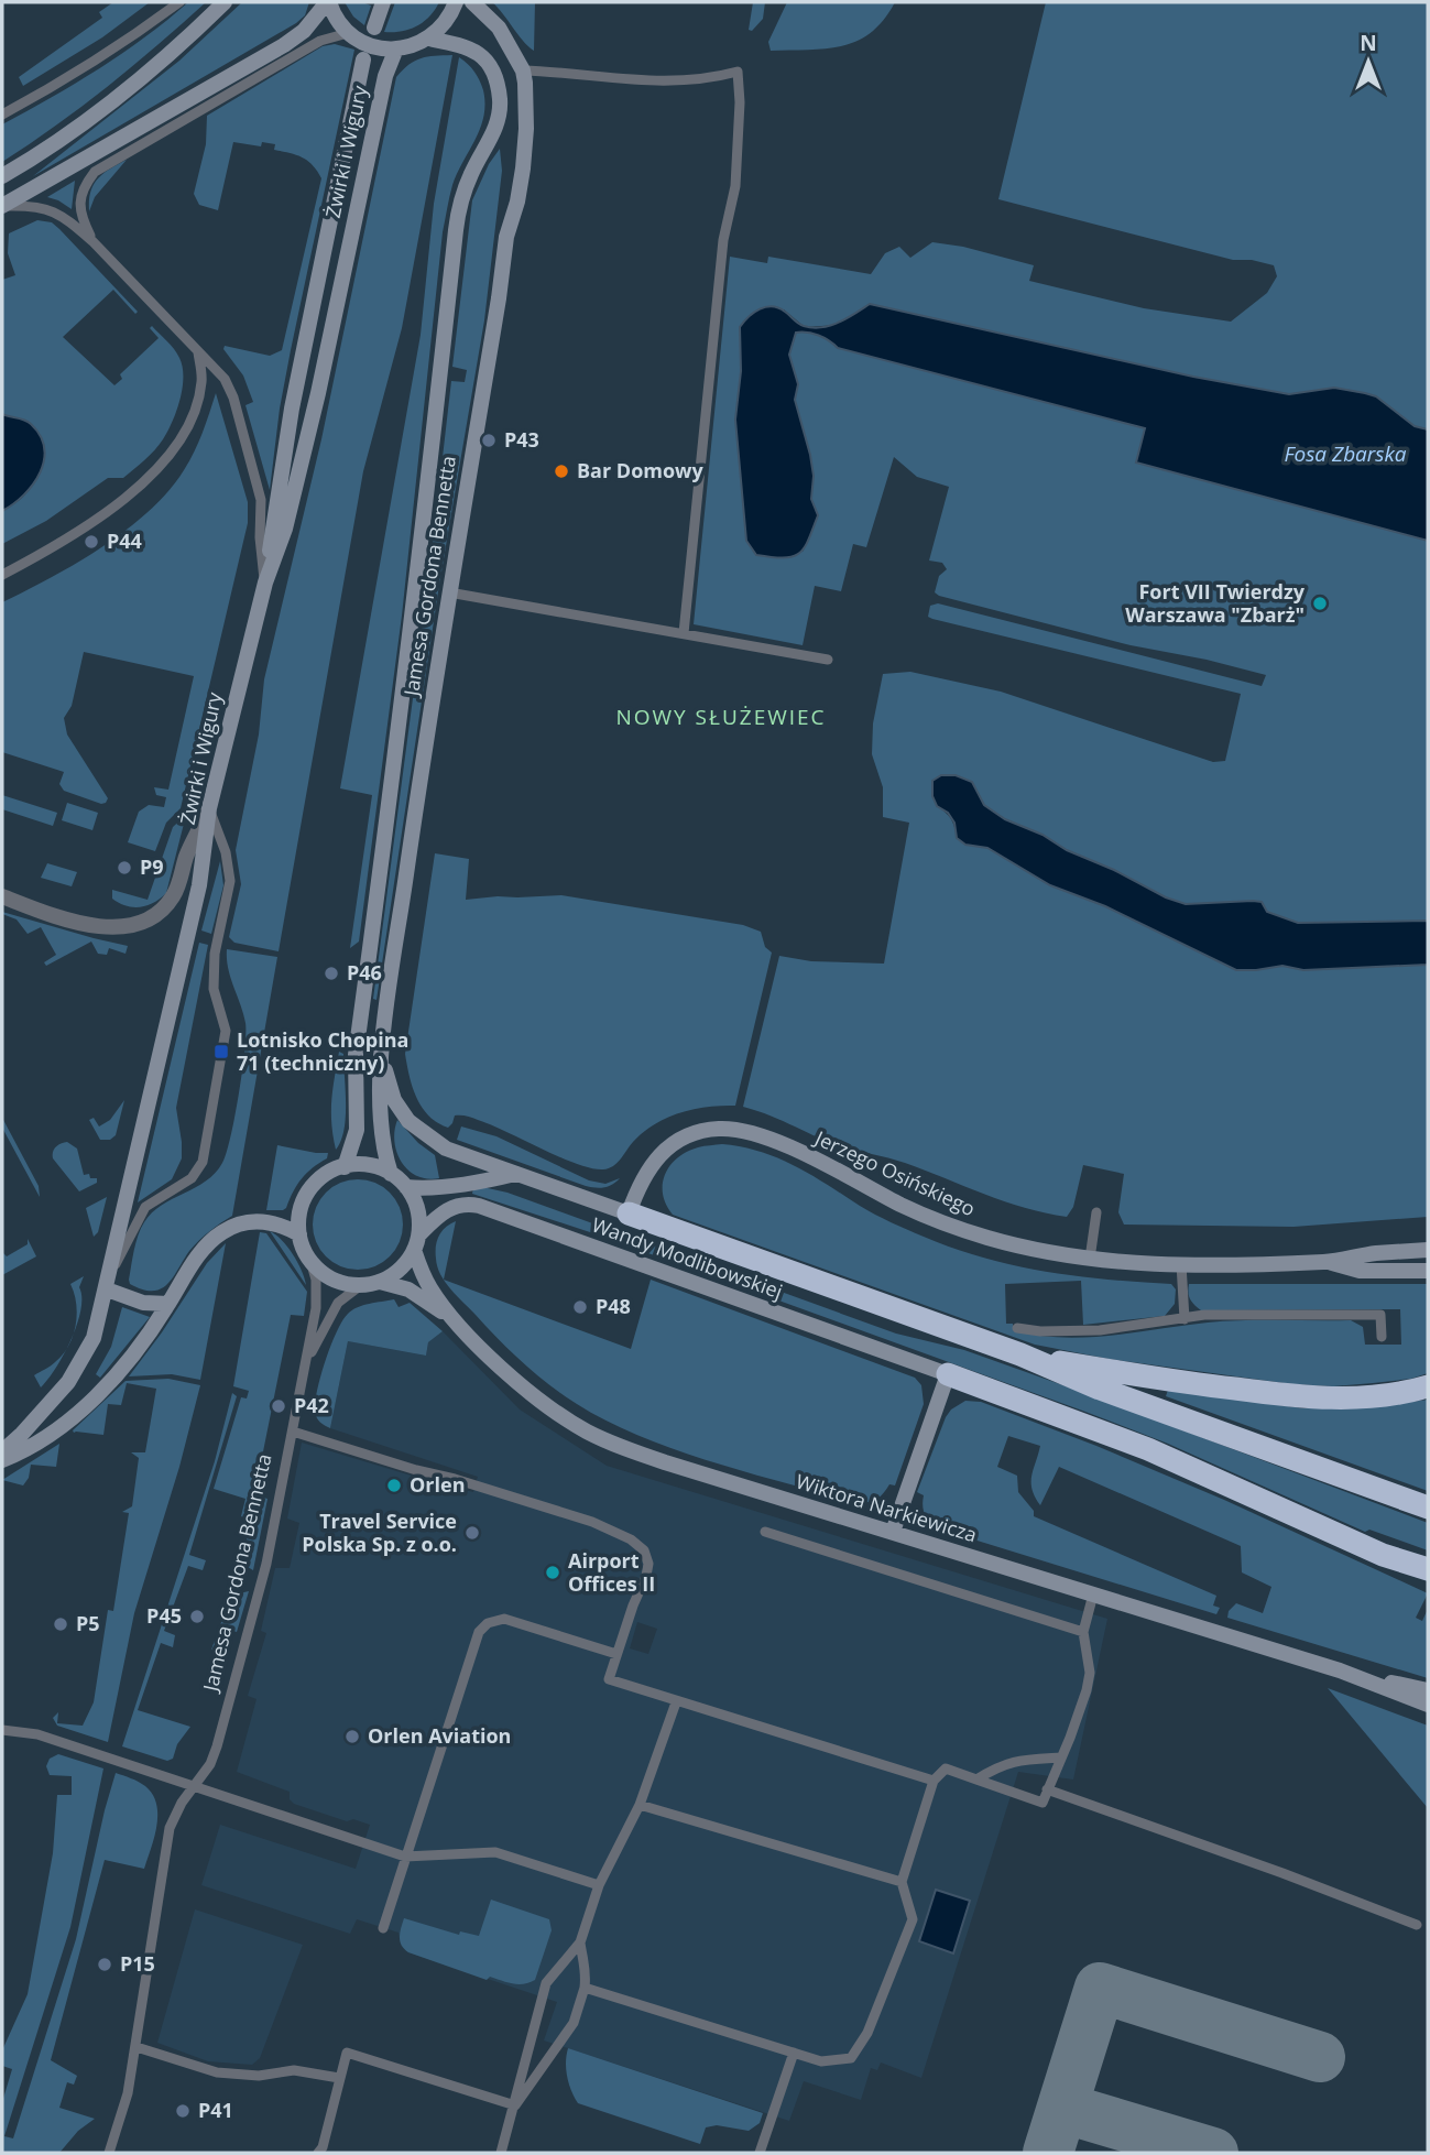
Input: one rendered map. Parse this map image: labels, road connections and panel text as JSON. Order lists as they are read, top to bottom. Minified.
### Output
{"streets":{"main road":["Żwirki i Wigury","Jamesa Gordona Bennetta","Jerzego Osińskiego","Wandy Modlibowskiej","Wiktora Narkiewicza"]},"crossings":[["Jamesa Gordona Bennetta","Wandy Modlibowskiej"],["Jamesa Gordona Bennetta","Wiktora Narkiewicza"],["Jerzego Osińskiego","Wandy Modlibowskiej"],["Wandy Modlibowskiej","Wiktora Narkiewicza"]],"districts":["NOWY SŁUŻEWIEC"],"water":["Fosa Zbarska"],"places":{"other":["P43","Bar Domowy","P44","Fort VII Twierdzy Warszawa \"Zbarż\"","P9","P46","P48","P42","Orlen","Travel Service Polska Sp. z o.o.","Airport Offices II","P45","P5","Orlen Aviation","P15","P41"],"transit":["Lotnisko Chopina 71 (techniczny)"]},"north":"top"}
